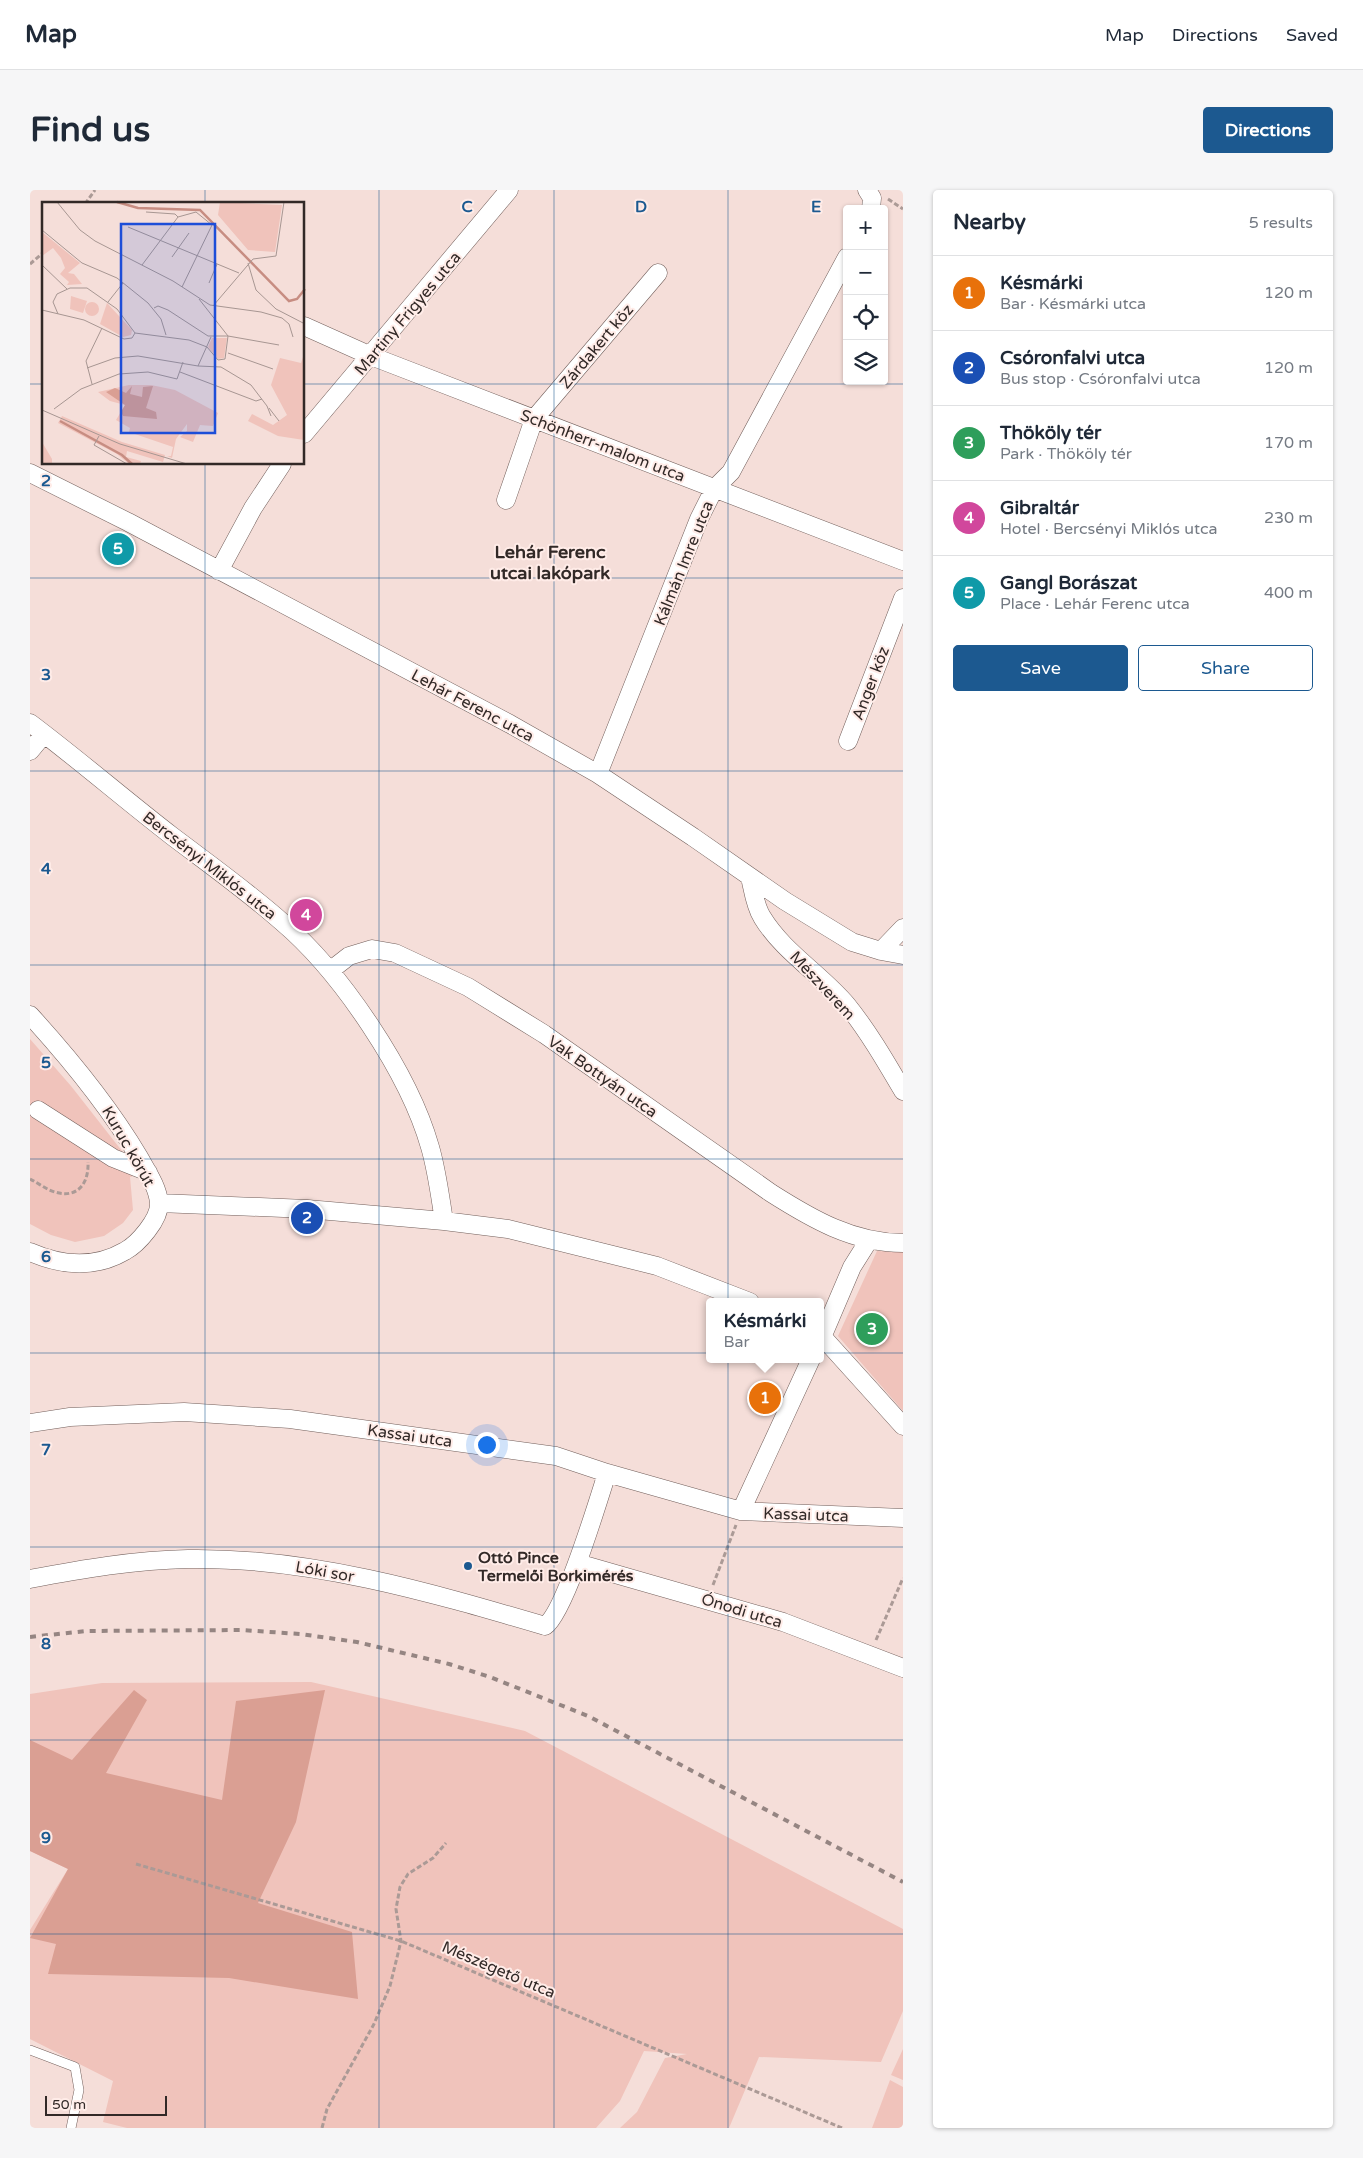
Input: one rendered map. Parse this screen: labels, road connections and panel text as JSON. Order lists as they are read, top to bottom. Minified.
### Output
{"streets":{"street":["Martiny Frigyes utca","Zárdakert köz","Schönherr-malom utca","Kálmán Imre utca","Anger köz","Lehár Ferenc utca","Bercsényi Miklós utca","Mészverem","Vak Bottyán utca","Kuruc körút","Kassai utca","Lóki sor","Ónodi utca"],"path":["Mészégető utca"]},"crossings":[["Martiny Frigyes utca","Schönherr-malom utca"],["Zárdakert köz","Schönherr-malom utca"],["Schönherr-malom utca","Kálmán Imre utca"],["Kálmán Imre utca","Lehár Ferenc utca"],["Lehár Ferenc utca","Mészverem"],["Bercsényi Miklós utca","Vak Bottyán utca"],["Lóki sor","Ónodi utca"]],"districts":["Lehár Ferenc utcai lakópark"],"places":["Ottó Pince Termelői Borkimérés"],"scale_bar":"50 m","page":{"header":"Map","nav":["Map","Directions","Saved"],"buttons":["Directions",["Save","Share"]],"title":"Find us","heading":["Nearby","5 results"],"map_buttons":["+","−"],"list":[{"mark":"1","name":"Késmárki","note":"Bar · Késmárki utca","value":"120 m"},{"mark":"2","name":"Csóronfalvi utca","note":"Bus stop · Csóronfalvi utca","value":"120 m"},{"mark":"3","name":"Thököly tér","note":"Park · Thököly tér","value":"170 m"},{"mark":"4","name":"Gibraltár","note":"Hotel · Bercsényi Miklós utca","value":"230 m"},{"mark":"5","name":"Gangl Borászat","note":"Place · Lehár Ferenc utca","value":"400 m"}],"pins":["5","4","2","3","1"],"popup":["Késmárki","Bar"],"scale":"50 m"},"grid":{"columns":["C","D","E"],"rows":["2","3","4","5","6","7","8","9"]}}
